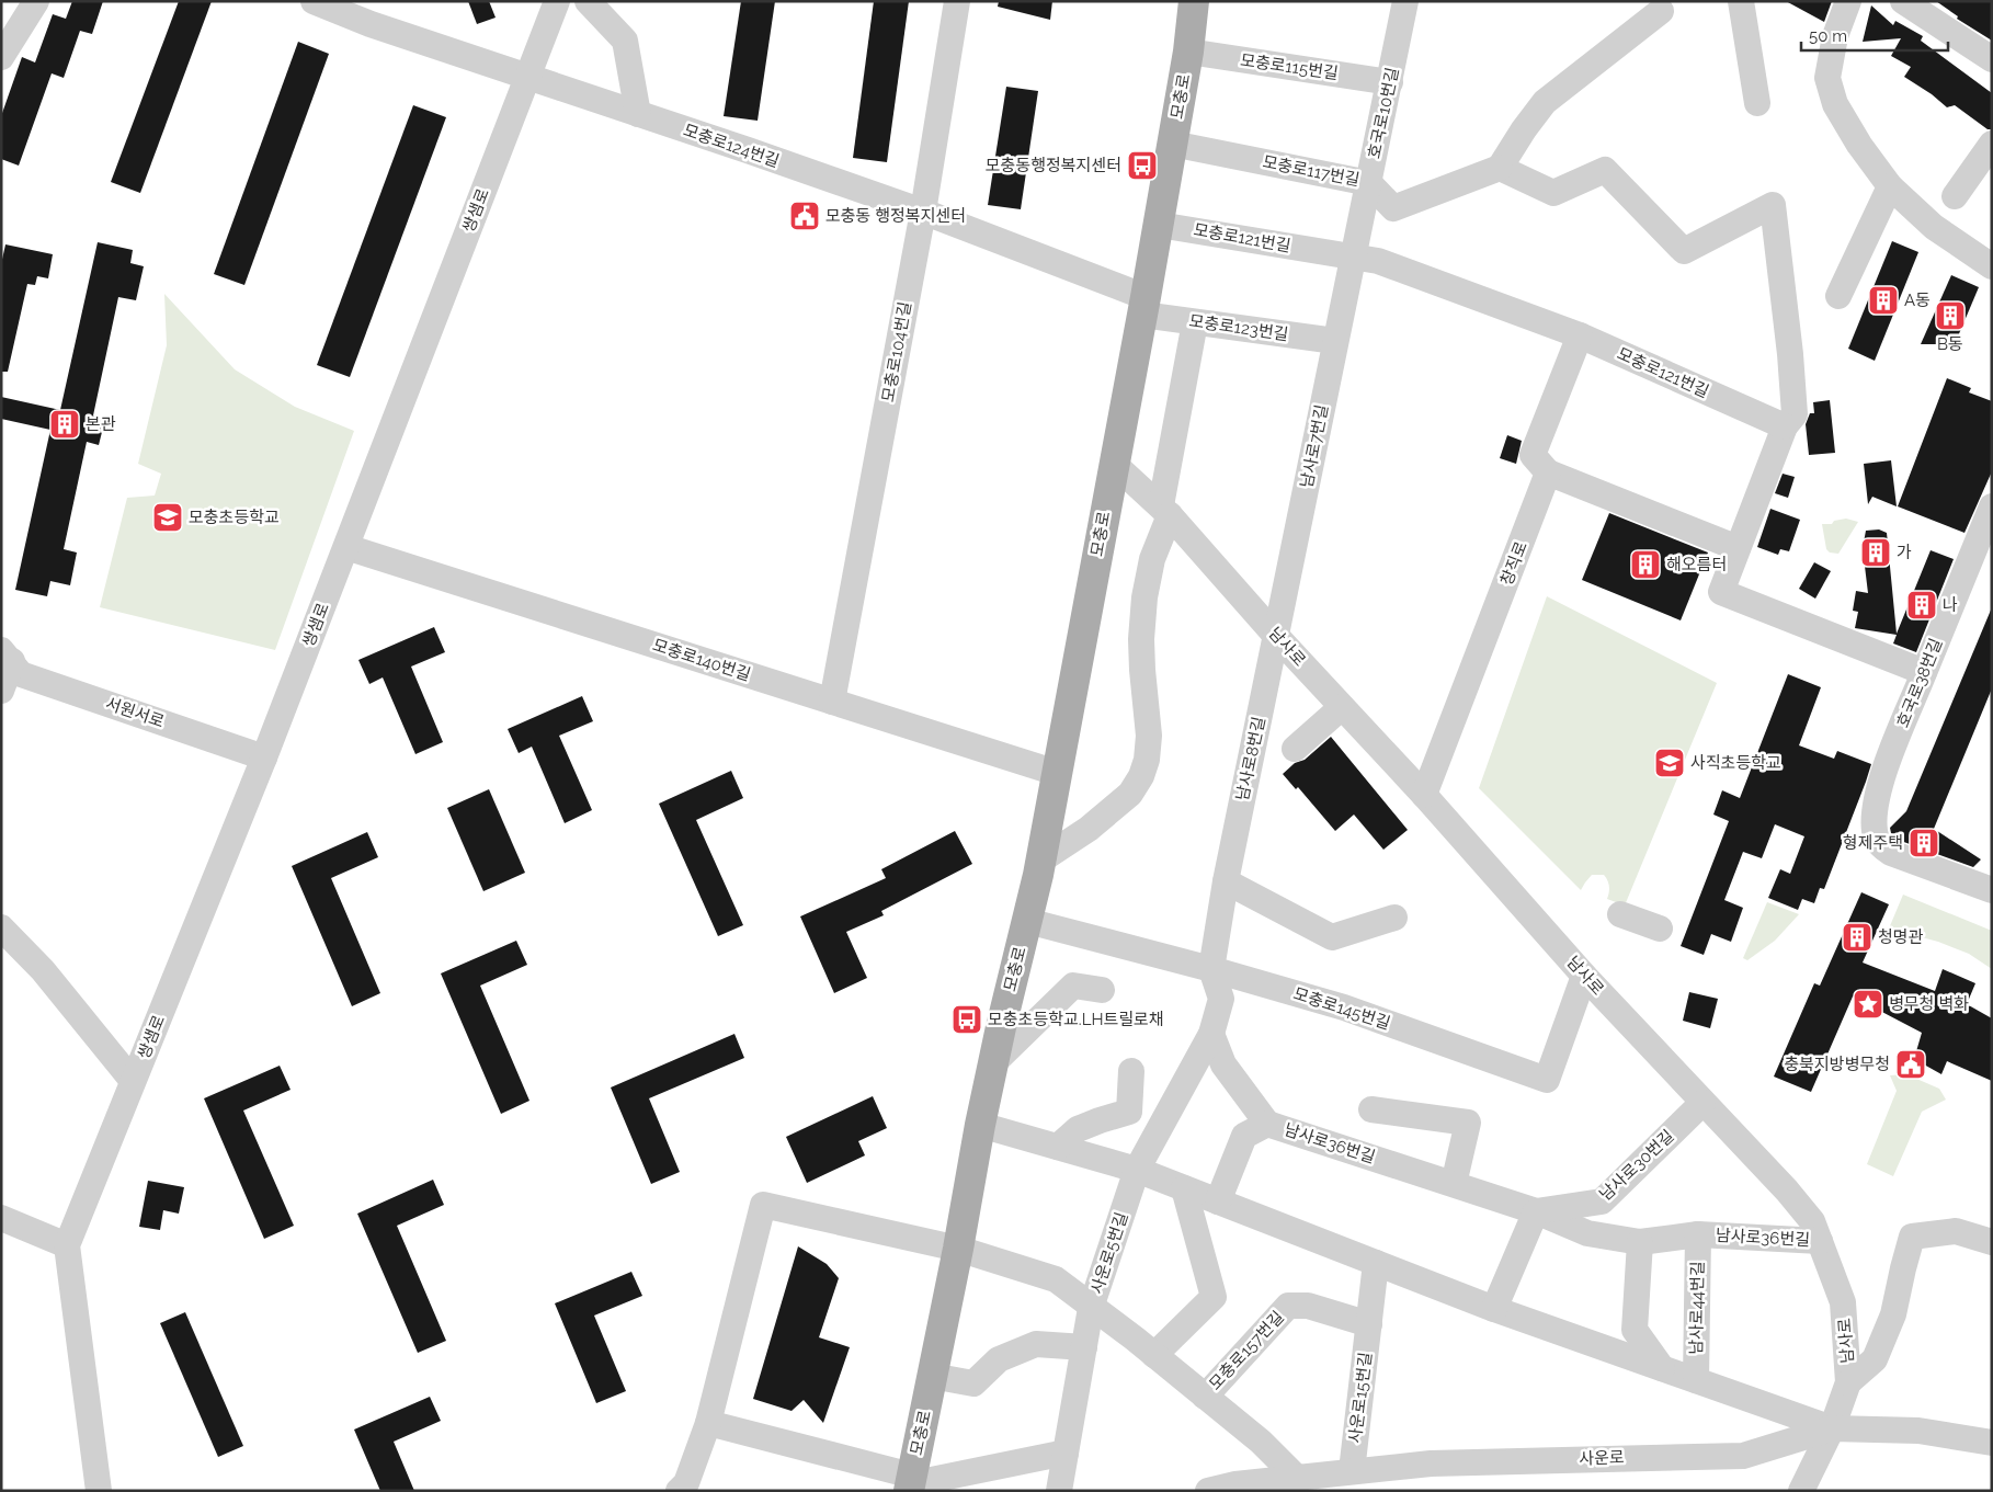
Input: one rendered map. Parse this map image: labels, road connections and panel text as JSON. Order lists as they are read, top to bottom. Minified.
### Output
{"streets":{"main road":["모충로"],"street":["모충로115번길","호국로10번길","모충로124번길","모충로117번길","쌍샘로","모충로121번길","모충로123번길","모충로104번길","남사로7번길","창직로","남사로","모충로140번길","호국로38번길","서원서로","남사로8번길","모충로145번길","남사로36번길","남사로30번길","사운로5번길","남사로44번길","모충로157번길","사운로15번길","사운로"]},"crossings":[["모충로115번길","모충로"],["모충로115번길","호국로10번길"],["모충로","모충로124번길"],["모충로","모충로117번길"],["모충로","모충로121번길"],["모충로","모충로123번길"],["모충로","남사로"],["모충로","모충로140번길"],["모충로","모충로145번길"],["모충로","모충로157번길"],["호국로10번길","모충로117번길"],["호국로10번길","모충로121번길"],["호국로10번길","남사로7번길"],["모충로124번길","쌍샘로"],["모충로124번길","모충로123번길"],["모충로124번길","모충로104번길"],["쌍샘로","모충로140번길"],["쌍샘로","서원서로"],["모충로121번길","남사로7번길"],["모충로123번길","남사로7번길"],["모충로104번길","모충로140번길"],["남사로7번길","남사로"],["남사로7번길","남사로8번길"],["창직로","남사로"],["남사로","남사로8번길"],["남사로","모충로145번길"],["남사로","남사로36번길"],["남사로","남사로30번길"],["남사로","사운로"],["남사로8번길","모충로145번길"],["남사로8번길","사운로5번길"],["모충로145번길","사운로5번길"],["남사로36번길","남사로30번길"],["남사로36번길","남사로44번길"],["사운로5번길","모충로157번길"],["모충로157번길","사운로15번길"],["모충로157번길","사운로"],["사운로15번길","사운로"]],"places":{"bus stop":["모충동행정복지센터","모충초등학교.LH트릴로채"],"public building":["모충동 행정복지센터","충북지방병무청"],"building":["A동","B동","본관","가","해오름터","나","형제주택","청명관"],"school or university":["모충초등학교","사직초등학교"],"place":["병무청 벽화"]},"scale_bar":"50 m"}
